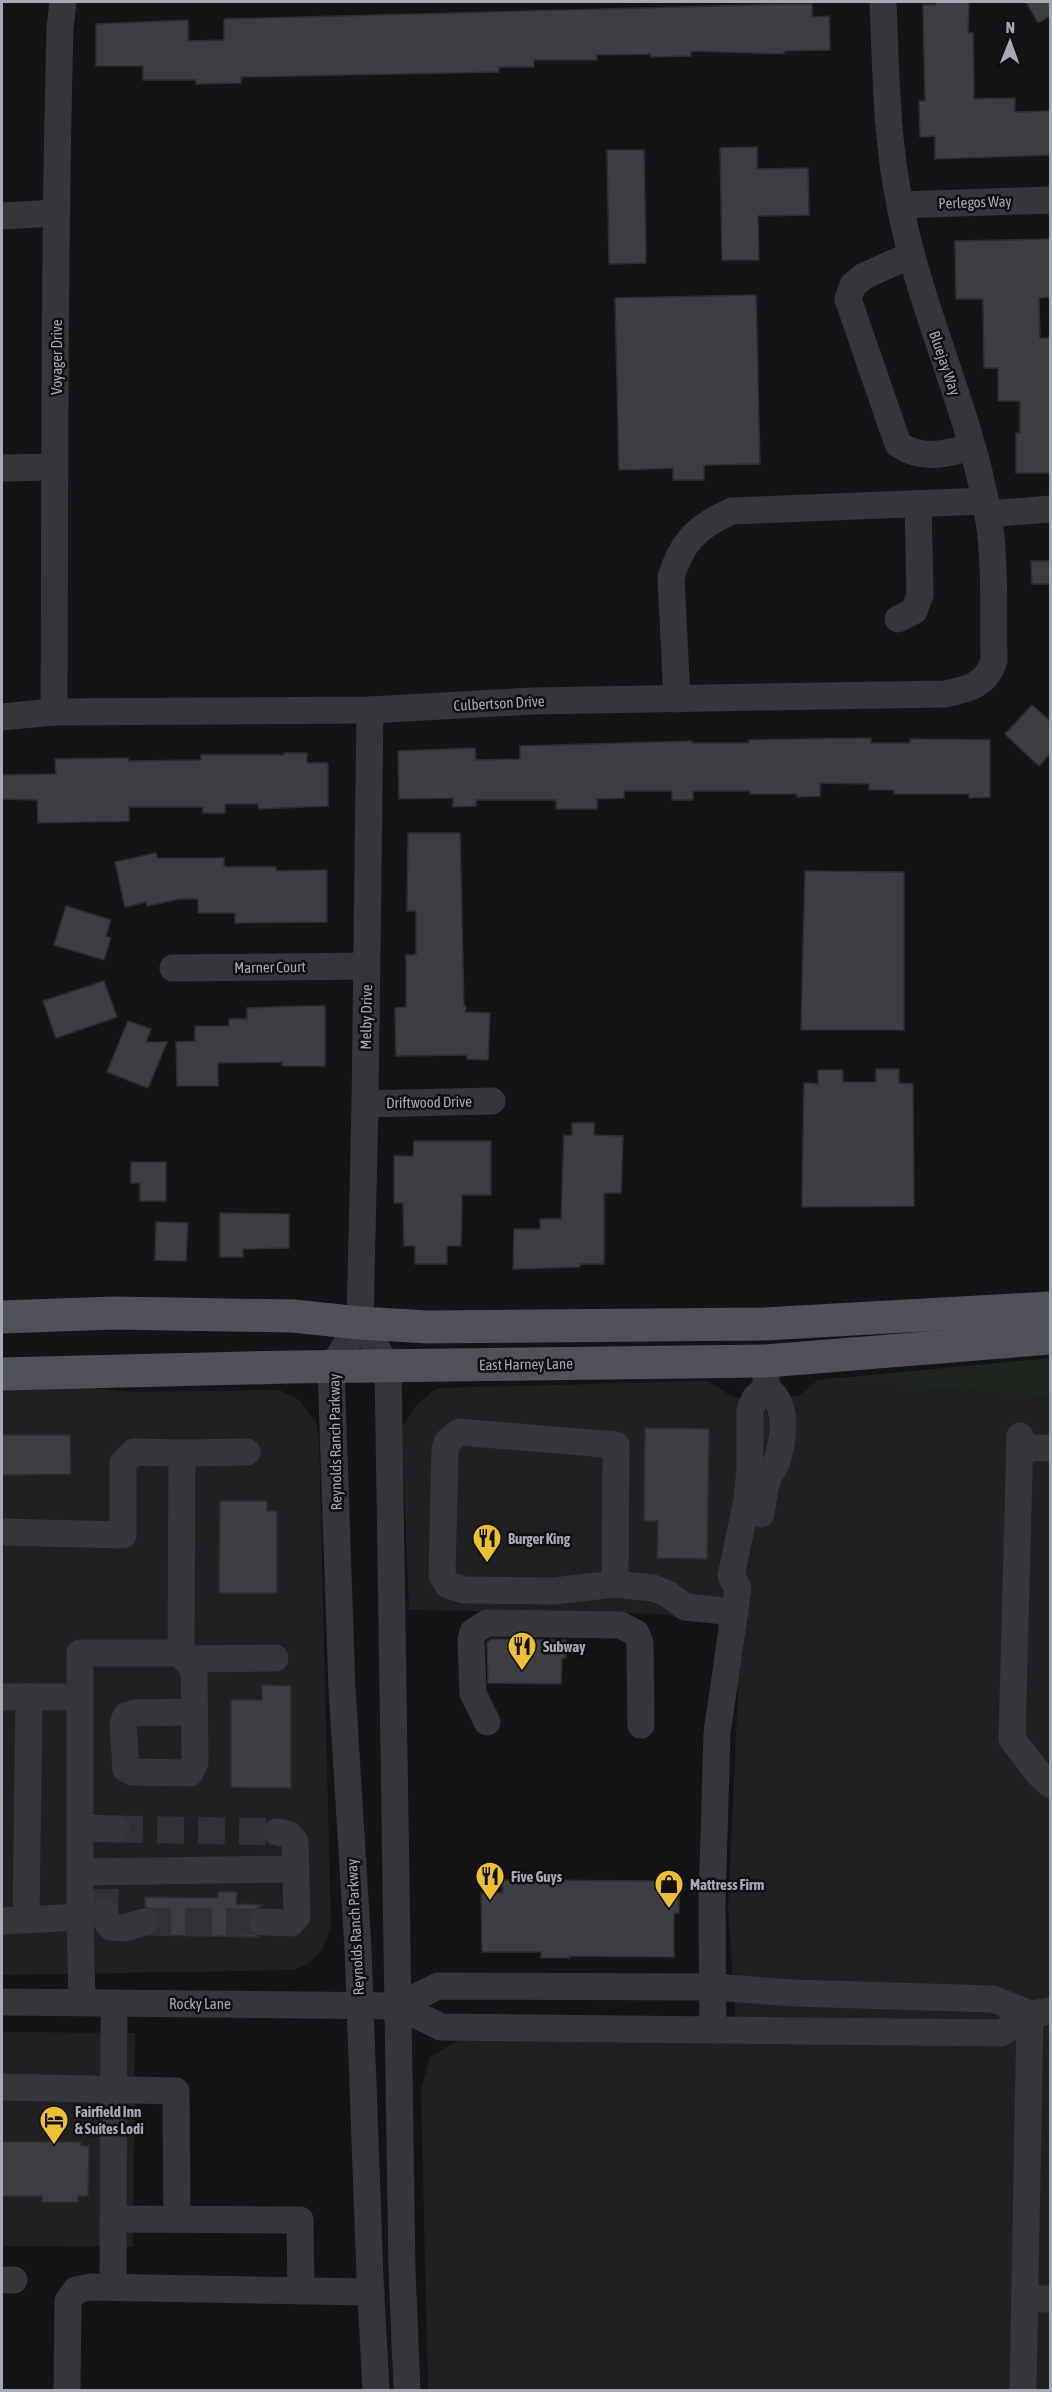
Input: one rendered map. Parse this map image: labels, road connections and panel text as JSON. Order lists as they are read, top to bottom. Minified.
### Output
{"streets":{"main road":["East Harney Lane"],"street":["Perlegos Way","Voyager Drive","Bluejay Way","Culbertson Drive","Marner Court","Melby Drive","Driftwood Drive","Reynolds Ranch Parkway","Rocky Lane"]},"crossings":[["Perlegos Way","Bluejay Way"],["Voyager Drive","Culbertson Drive"],["Bluejay Way","Culbertson Drive"],["Culbertson Drive","Melby Drive"],["Marner Court","Melby Drive"],["Melby Drive","Driftwood Drive"],["Melby Drive","Reynolds Ranch Parkway"],["East Harney Lane","Reynolds Ranch Parkway"],["Reynolds Ranch Parkway","Rocky Lane"]],"places":{"restaurant":["Burger King","Subway","Five Guys"],"shop":["Mattress Firm"],"hotel":["Fairfield Inn & Suites Lodi"]},"north":"top"}
